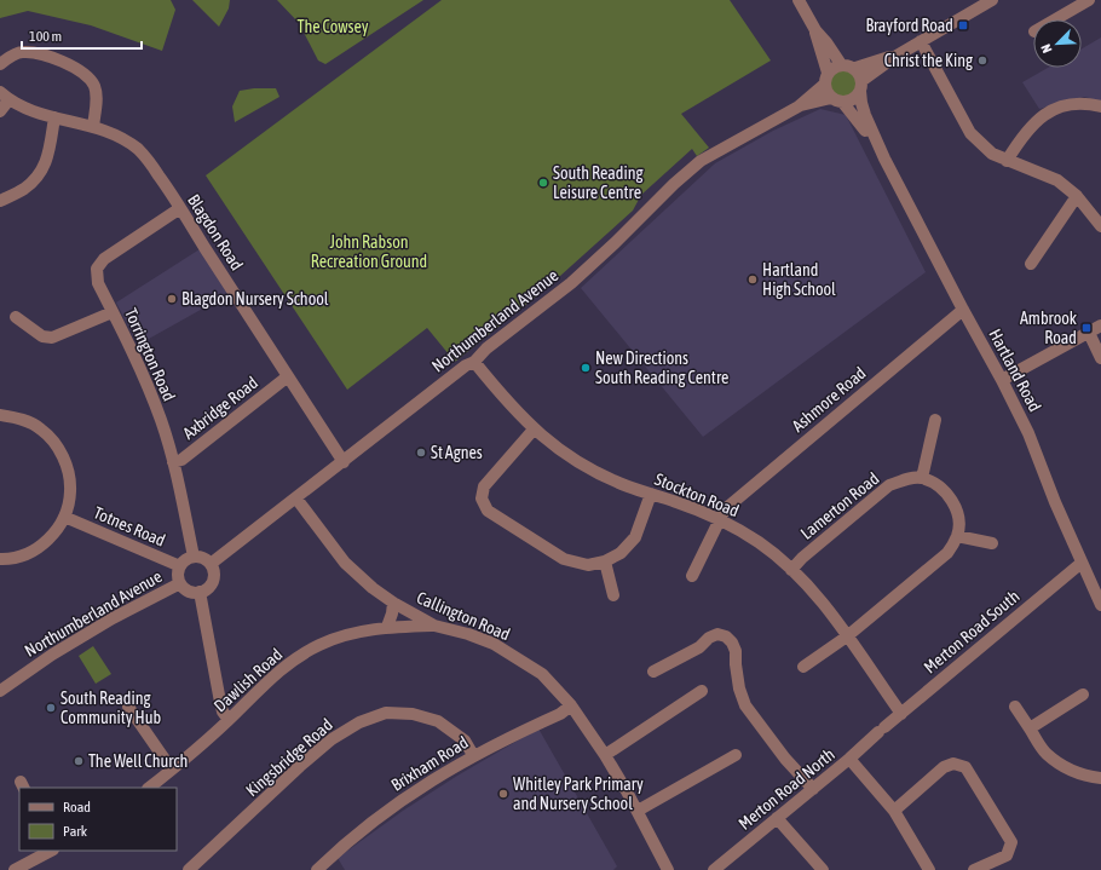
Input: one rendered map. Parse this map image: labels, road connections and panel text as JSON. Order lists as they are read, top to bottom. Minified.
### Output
{"streets":{"street":["Blagdon Road","Northumberland Avenue","Torrington Road","Hartland Road","Ashmore Road","Axbridge Road","Stockton Road","Lamerton Road","Totnes Road","Callington Road","Merton Road South","Dawlish Road","Kingsbridge Road","Brixham Road","Merton Road North"]},"crossings":[["Blagdon Road","Northumberland Avenue"],["Blagdon Road","Torrington Road"],["Blagdon Road","Axbridge Road"],["Northumberland Avenue","Torrington Road"],["Northumberland Avenue","Hartland Road"],["Northumberland Avenue","Stockton Road"],["Northumberland Avenue","Totnes Road"],["Northumberland Avenue","Callington Road"],["Torrington Road","Axbridge Road"],["Torrington Road","Totnes Road"],["Hartland Road","Ashmore Road"],["Hartland Road","Merton Road South"],["Ashmore Road","Stockton Road"],["Stockton Road","Lamerton Road"],["Stockton Road","Merton Road South"],["Callington Road","Dawlish Road"],["Callington Road","Brixham Road"],["Merton Road South","Merton Road North"],["Kingsbridge Road","Brixham Road"]],"parks":["The Cowsey","John Rabson Recreation Ground"],"places":{"transit":["Brayford Road","Ambrook Road"],"other":["Christ the King","South Reading Leisure Centre","Hartland High School","Blagdon Nursery School","New Directions South Reading Centre","St Agnes","South Reading Community Hub","The Well Church","Whitley Park Primary and Nursery School"]},"legend":["Road","Park"],"scale_bar":"100 m","north":"bottom left"}
